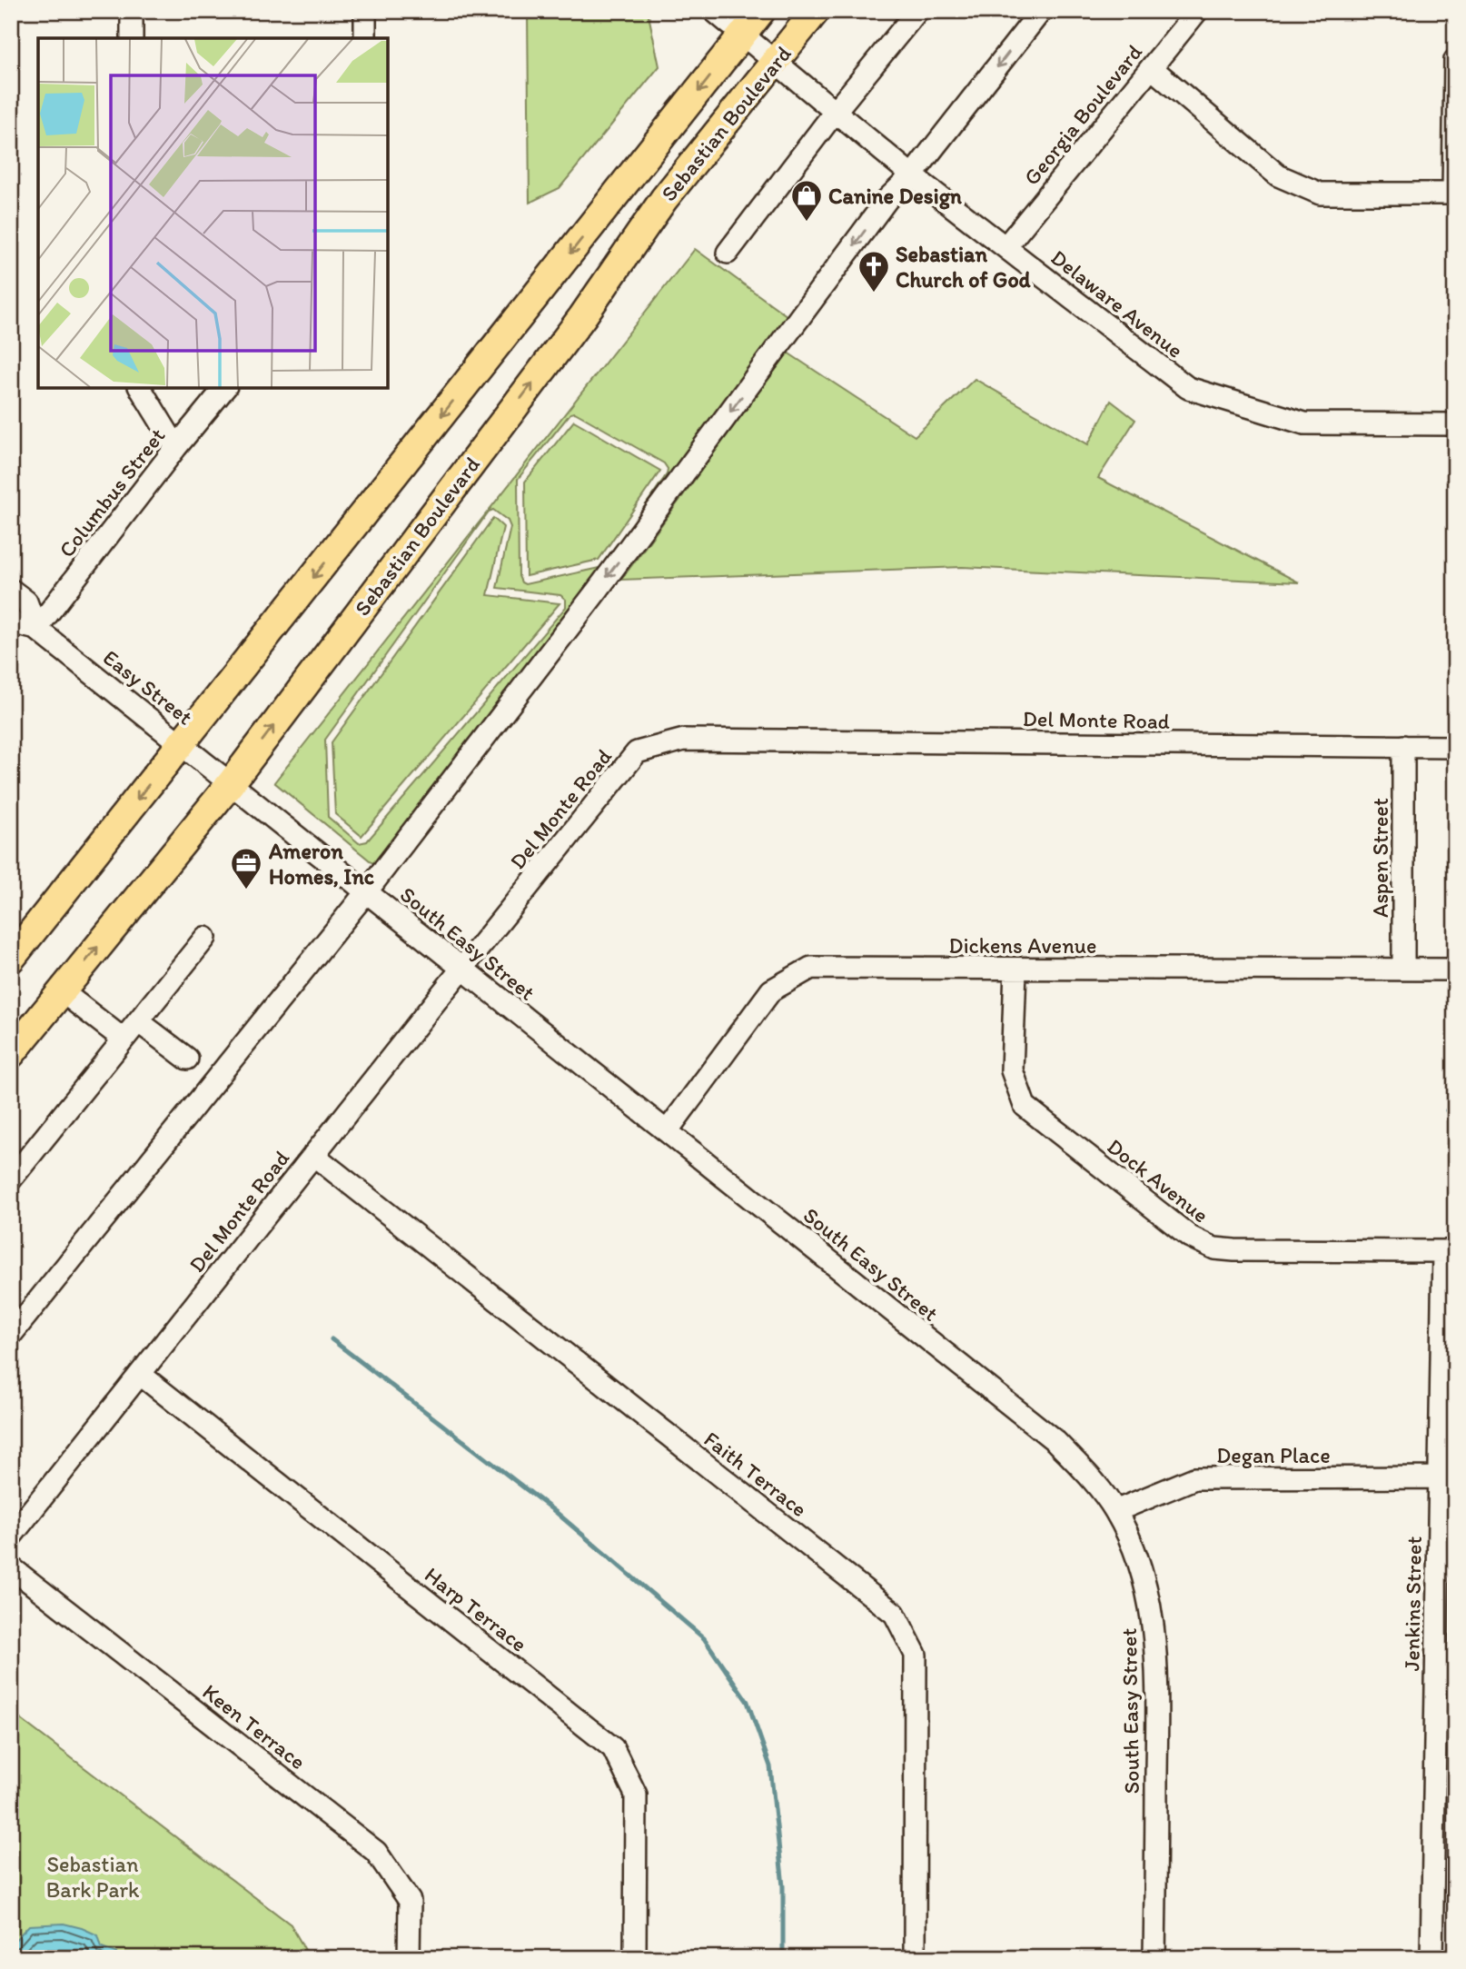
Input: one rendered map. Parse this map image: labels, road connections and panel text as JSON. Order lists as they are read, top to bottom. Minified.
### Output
{"streets":{"main road":["Sebastian Boulevard"],"street":["Georgia Boulevard","Delaware Avenue","Columbus Street","Easy Street","Del Monte Road","Aspen Street","South Easy Street","Dickens Avenue","Dock Avenue","Degan Place","Faith Terrace","Jenkins Street","Harp Terrace","Keen Terrace"]},"crossings":[["Georgia Boulevard","Delaware Avenue"],["Sebastian Boulevard","Delaware Avenue"],["Sebastian Boulevard","Easy Street"],["Sebastian Boulevard","South Easy Street"],["Columbus Street","Easy Street"],["Easy Street","South Easy Street"],["Del Monte Road","Aspen Street"],["Del Monte Road","South Easy Street"],["Del Monte Road","Faith Terrace"],["Del Monte Road","Harp Terrace"],["Aspen Street","Dickens Avenue"],["South Easy Street","Dickens Avenue"],["South Easy Street","Degan Place"],["Dickens Avenue","Dock Avenue"],["Dock Avenue","Jenkins Street"],["Degan Place","Jenkins Street"]],"parks":["Sebastian Bark Park"],"places":{"shop":["Canine Design"],"church":["Sebastian Church of God"],"office":["Ameron Homes, Inc"]}}
